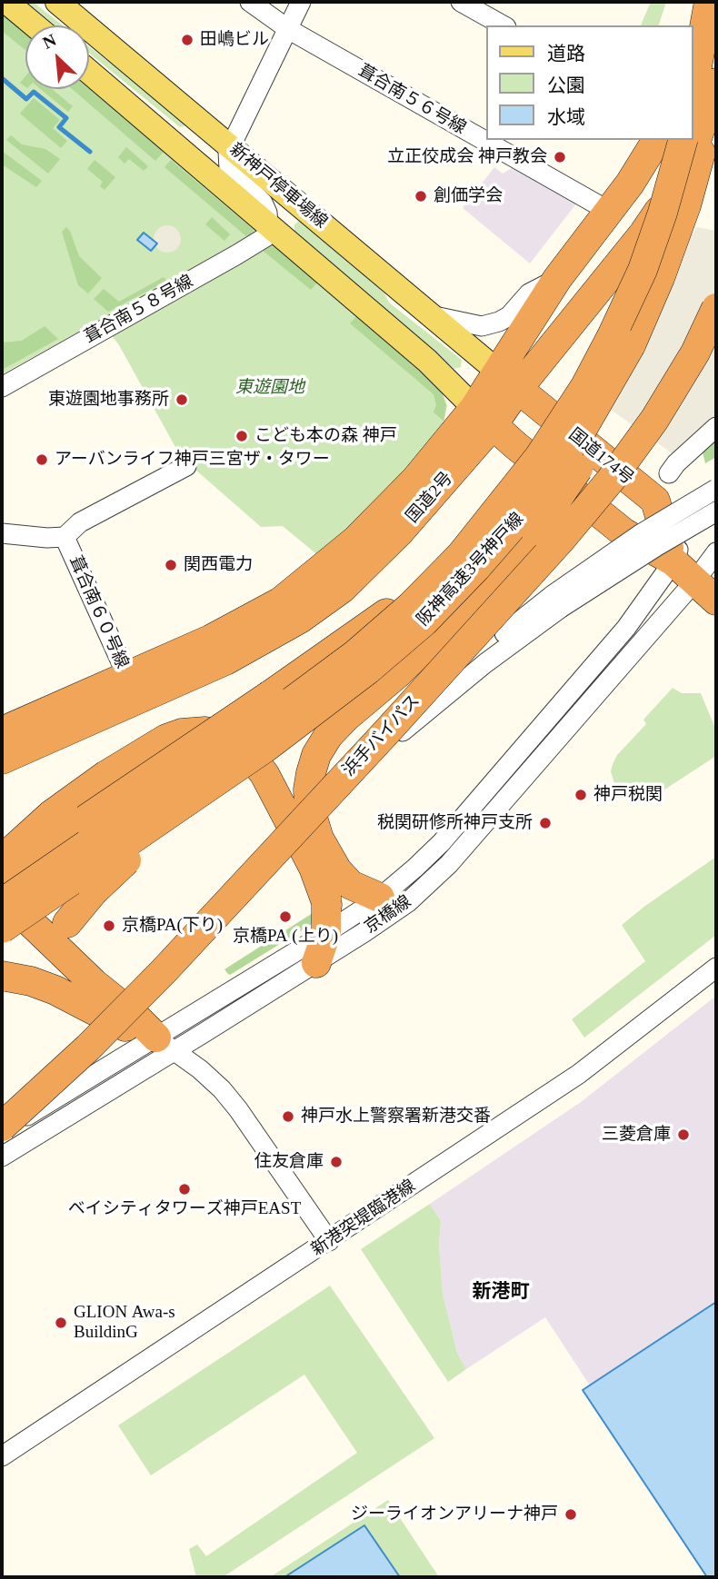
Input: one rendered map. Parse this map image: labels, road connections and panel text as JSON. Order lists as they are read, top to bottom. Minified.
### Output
{"streets":{"highway":["国道174号","国道2号","阪神高速3号神戸線","浜手バイパス"],"main road":["新神戸停車場線"],"street":["葺合南５６号線","葺合南５８号線","葺合南６０号線","京橋線","新港突堤臨港線"]},"crossings":[["葺合南５６号線","国道2号"],["新神戸停車場線","葺合南５８号線"],["新神戸停車場線","国道174号"],["新神戸停車場線","国道2号"],["国道174号","国道2号"],["国道174号","京橋線"],["国道2号","阪神高速3号神戸線"],["国道2号","葺合南６０号線"],["浜手バイパス","京橋線"]],"districts":["新港町"],"parks":["東遊園地"],"places":["田嶋ビル","立正佼成会 神戸教会","創価学会","東遊園地事務所","こども本の森 神戸","アーバンライフ神戸三宮ザ・タワー","関西電力","神戸税関","税関研修所神戸支所","京橋PA (上り)","京橋PA(下り)","神戸水上警察署新港交番","三菱倉庫","住友倉庫","ベイシティタワーズ神戸EAST","GLION Awa‐s BuildinG","ジーライオンアリーナ神戸"],"legend":["道路","公園","水域"],"north":"top left"}
